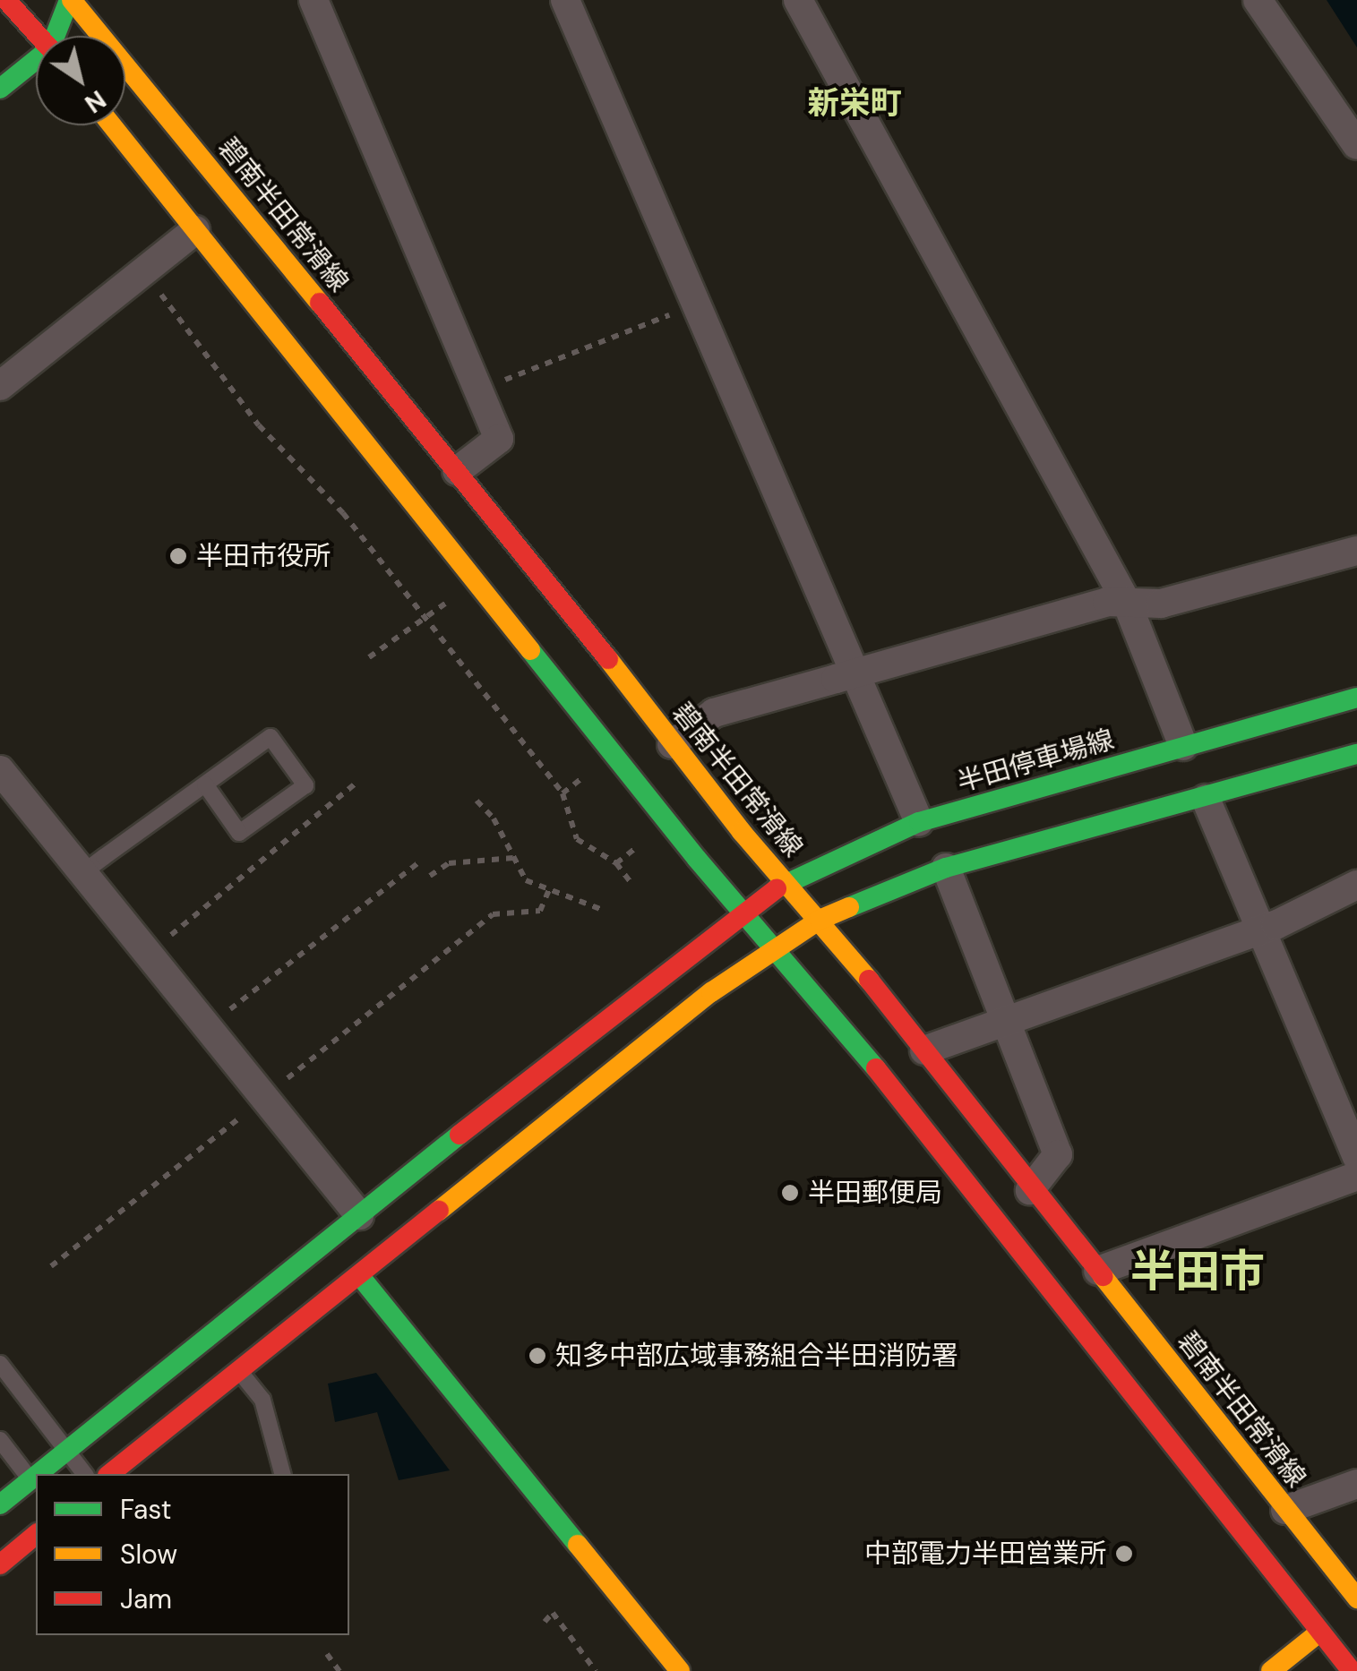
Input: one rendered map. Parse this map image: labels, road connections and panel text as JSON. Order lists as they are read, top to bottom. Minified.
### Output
{"streets":{"main road":["碧南半田常滑線","半田停車場線"]},"crossings":[["碧南半田常滑線","半田停車場線"]],"districts":["新栄町","半田市"],"places":["半田市役所","半田郵便局","知多中部広域事務組合半田消防署","中部電力半田営業所"],"legend":["Fast","Slow","Jam"],"north":"bottom right"}
